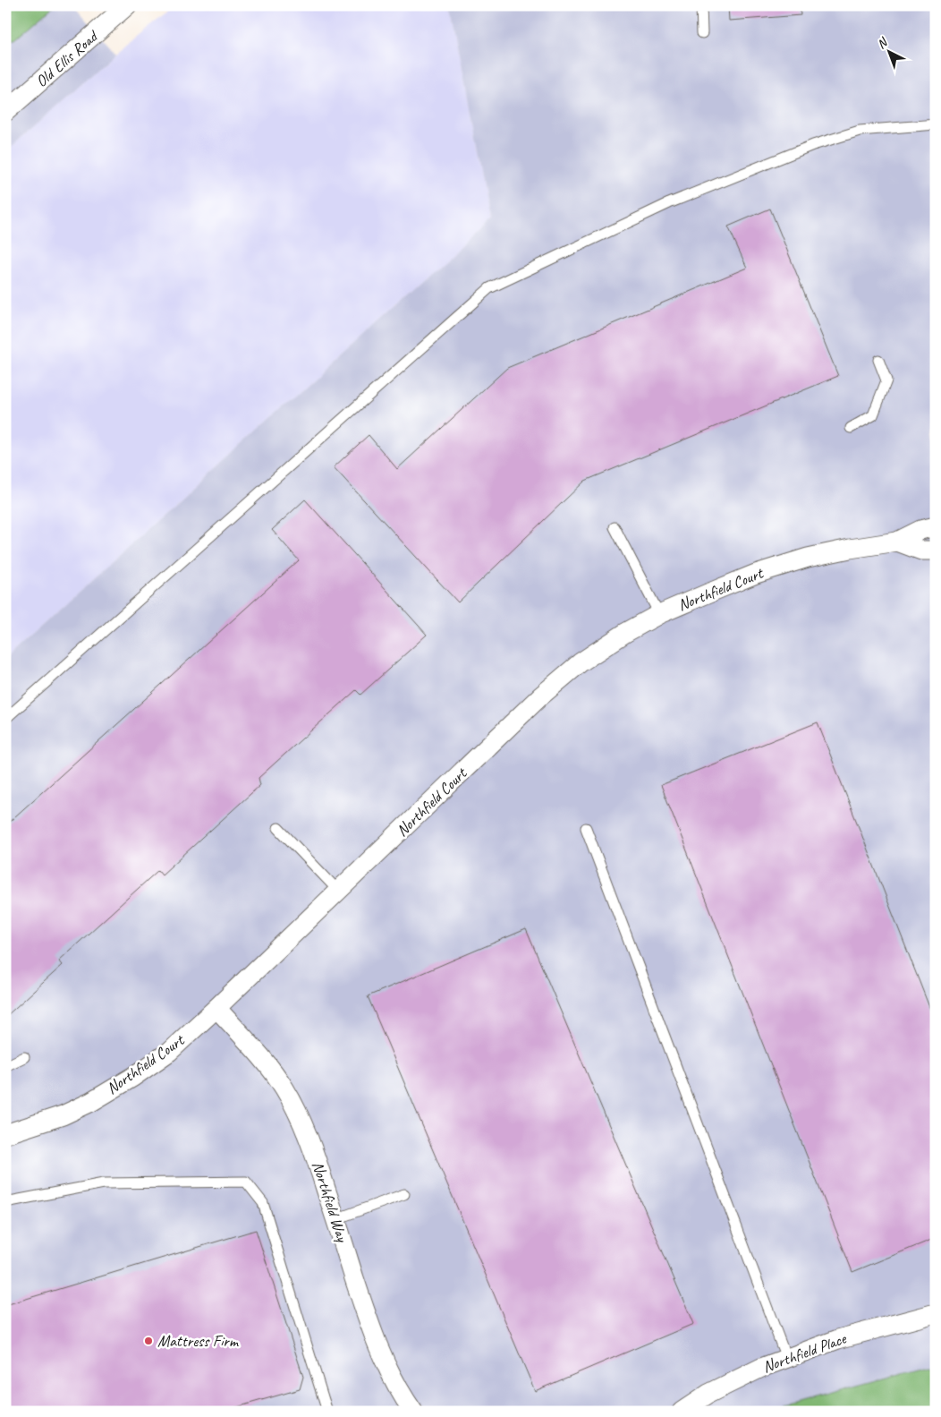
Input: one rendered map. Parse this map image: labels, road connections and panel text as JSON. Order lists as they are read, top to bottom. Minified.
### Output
{"streets":{"street":["Old Ellis Road","Northfield Court","Northfield Way","Northfield Place"]},"crossings":[["Northfield Court","Northfield Way"]],"places":["Mattress Firm"],"north":"top left"}
